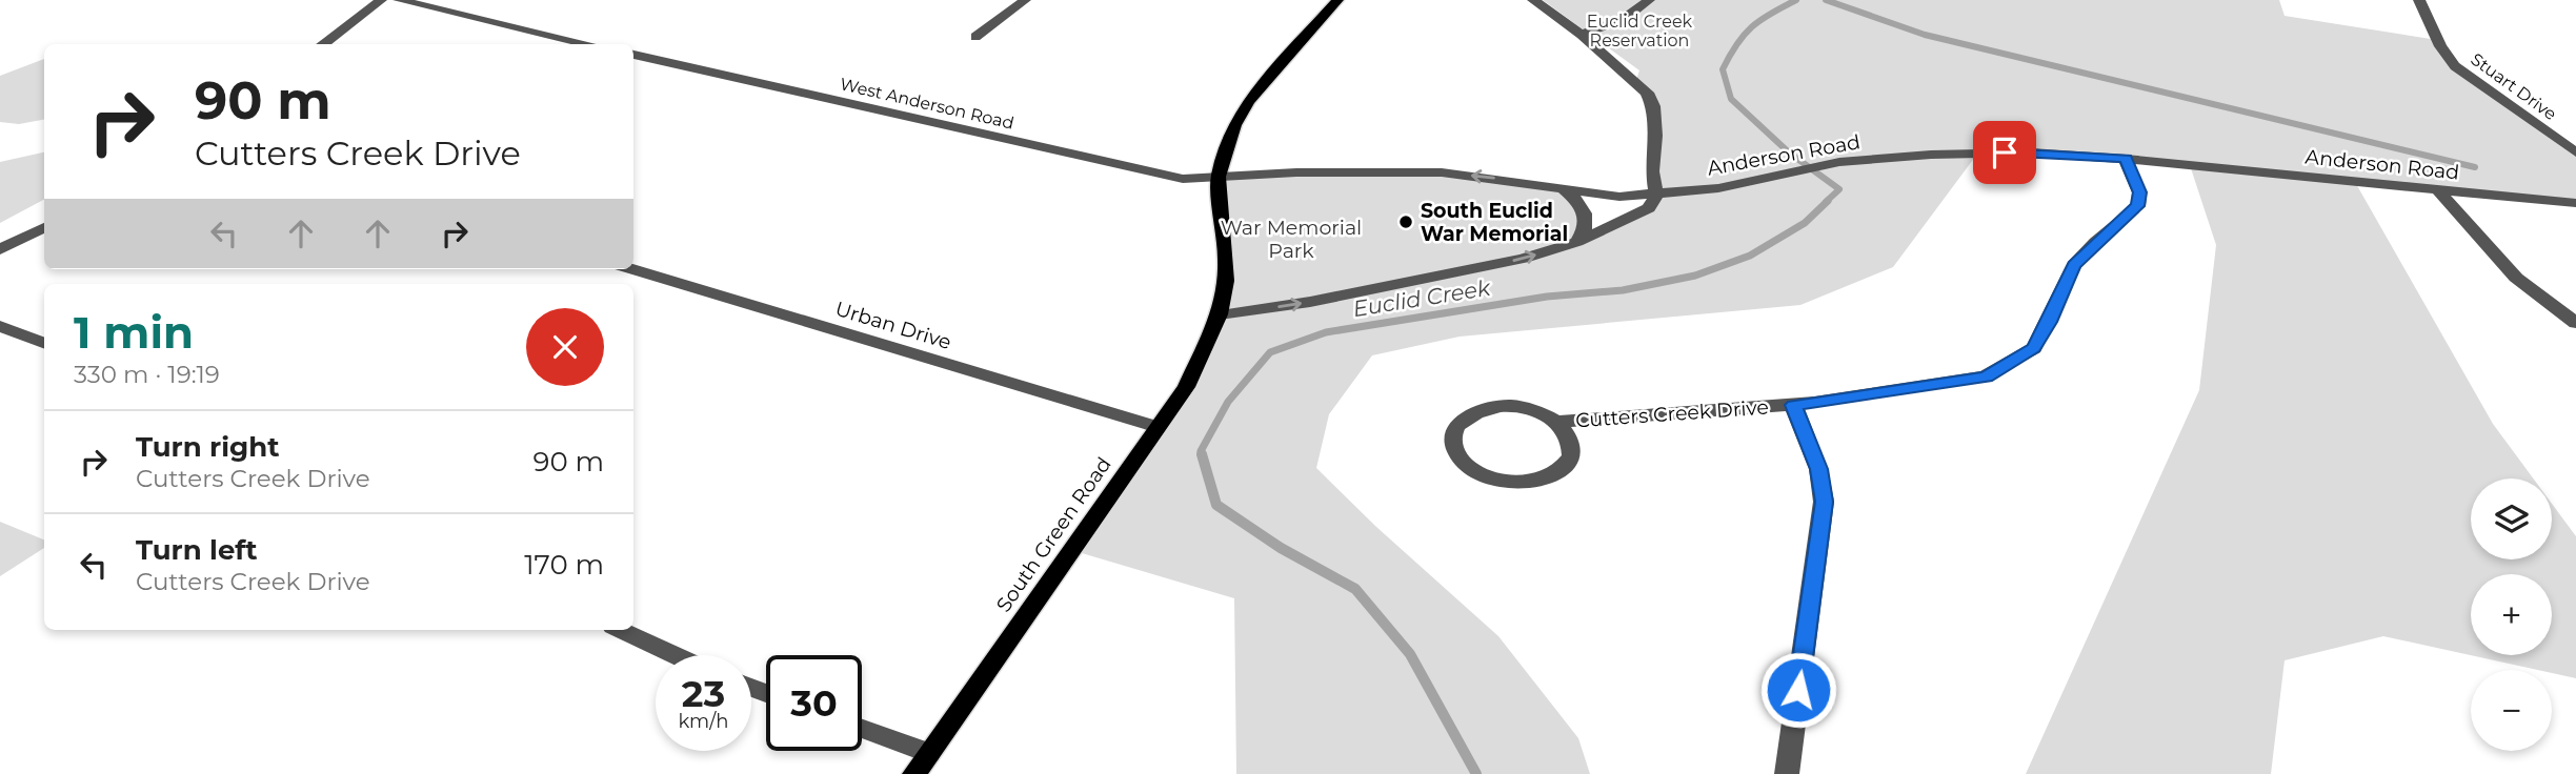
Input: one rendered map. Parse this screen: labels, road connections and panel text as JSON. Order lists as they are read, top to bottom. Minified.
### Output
{"streets":{"main road":["South Green Road"],"street":["Stuart Drive","West Anderson Road","Anderson Road","Urban Drive","Cutters Creek Drive"]},"crossings":[["West Anderson Road","Anderson Road"],["West Anderson Road","South Green Road"],["Anderson Road","Cutters Creek Drive"],["Anderson Road","South Green Road"],["Urban Drive","South Green Road"]],"water":["Euclid Creek"],"parks":["Euclid Creek Reservation","War Memorial Park"],"places":["South Euclid War Memorial"],"page":{"turn":["90 m","Cutters Creek Drive"],"heading":["1 min","330 m · 19:19"],"list":[{"name":"Turn right","note":"Cutters Creek Drive","value":"90 m"},{"name":"Turn left","note":"Cutters Creek Drive","value":"170 m"}],"map_buttons":["+","−"],"speed":"23 km/h","limit":"30"}}
